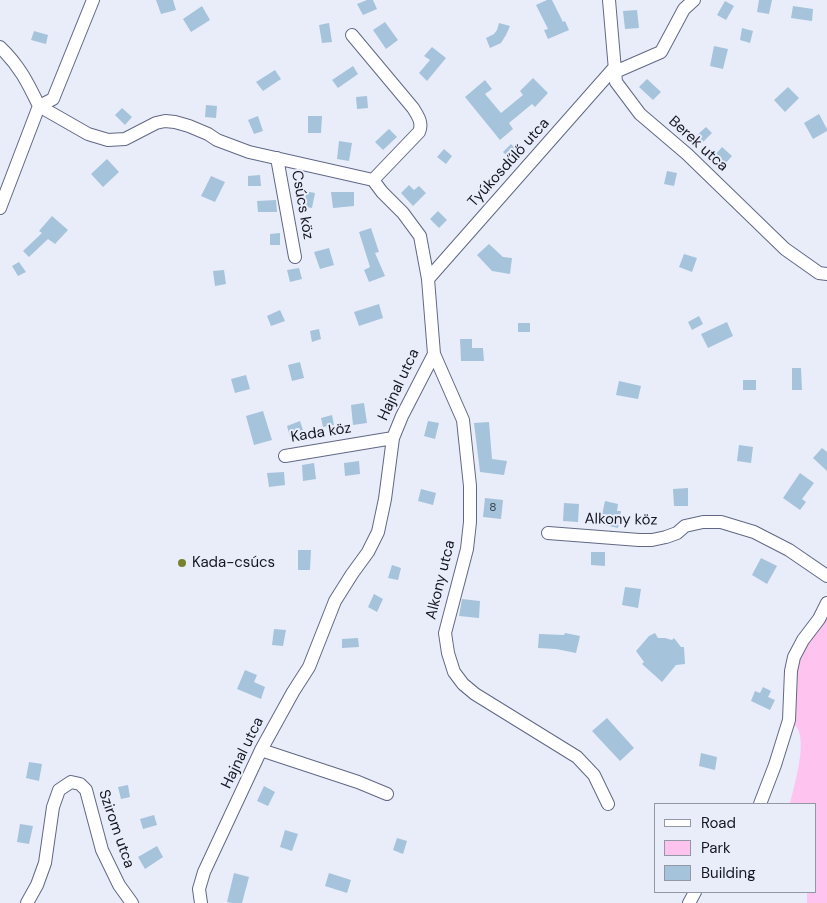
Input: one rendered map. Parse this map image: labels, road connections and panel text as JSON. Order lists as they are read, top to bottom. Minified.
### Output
{"streets":{"street":["Berek utca","Tyúkosdűlő utca","Csúcs köz","Hajnal utca","Kada köz","Alkony köz","Alkony utca","Szirom utca"]},"crossings":[["Berek utca","Tyúkosdűlő utca"],["Tyúkosdűlő utca","Hajnal utca"],["Hajnal utca","Kada köz"],["Hajnal utca","Alkony utca"]],"places":["Kada-csúcs"],"house_numbers":["8"],"legend":["Road","Park","Building"]}
